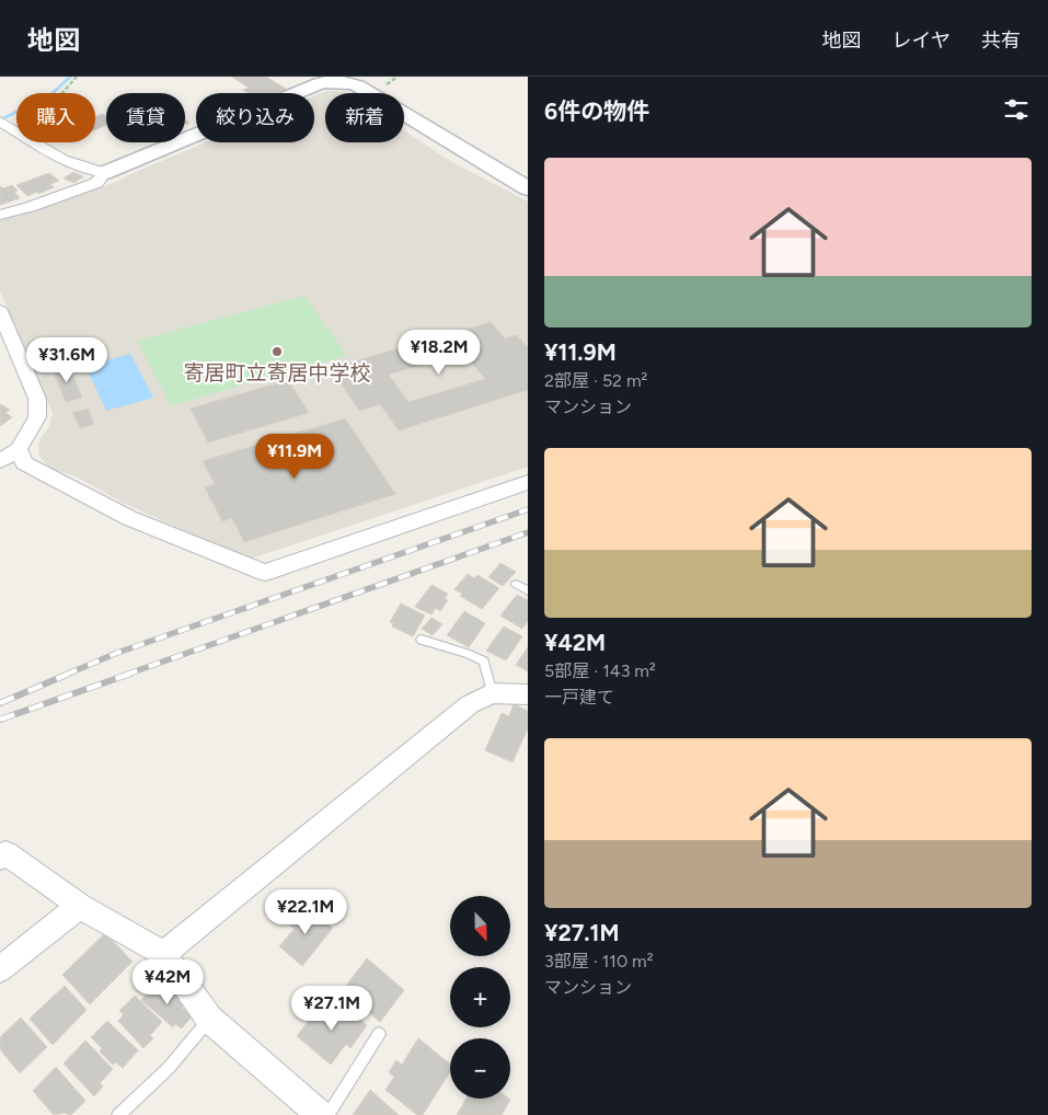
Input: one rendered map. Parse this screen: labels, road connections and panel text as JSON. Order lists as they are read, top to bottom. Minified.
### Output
{"places":["寄居町立寄居中学校"],"north":"bottom","page":{"header":"地図","nav":["地図","レイヤ","共有"],"heading":"6件の物件","chip":["購入","賃貸","絞り込み","新着"],"list":[{"name":"¥11.9M","note":"2部屋 · 52 m² · マンション"},{"name":"¥42M","note":"5部屋 · 143 m² · 一戸建て"},{"name":"¥27.1M","note":"3部屋 · 110 m² · マンション"}],"price":["¥18.2M","¥31.6M","¥11.9M","¥22.1M","¥42M","¥27.1M"],"map_buttons":["+","−"]}}
